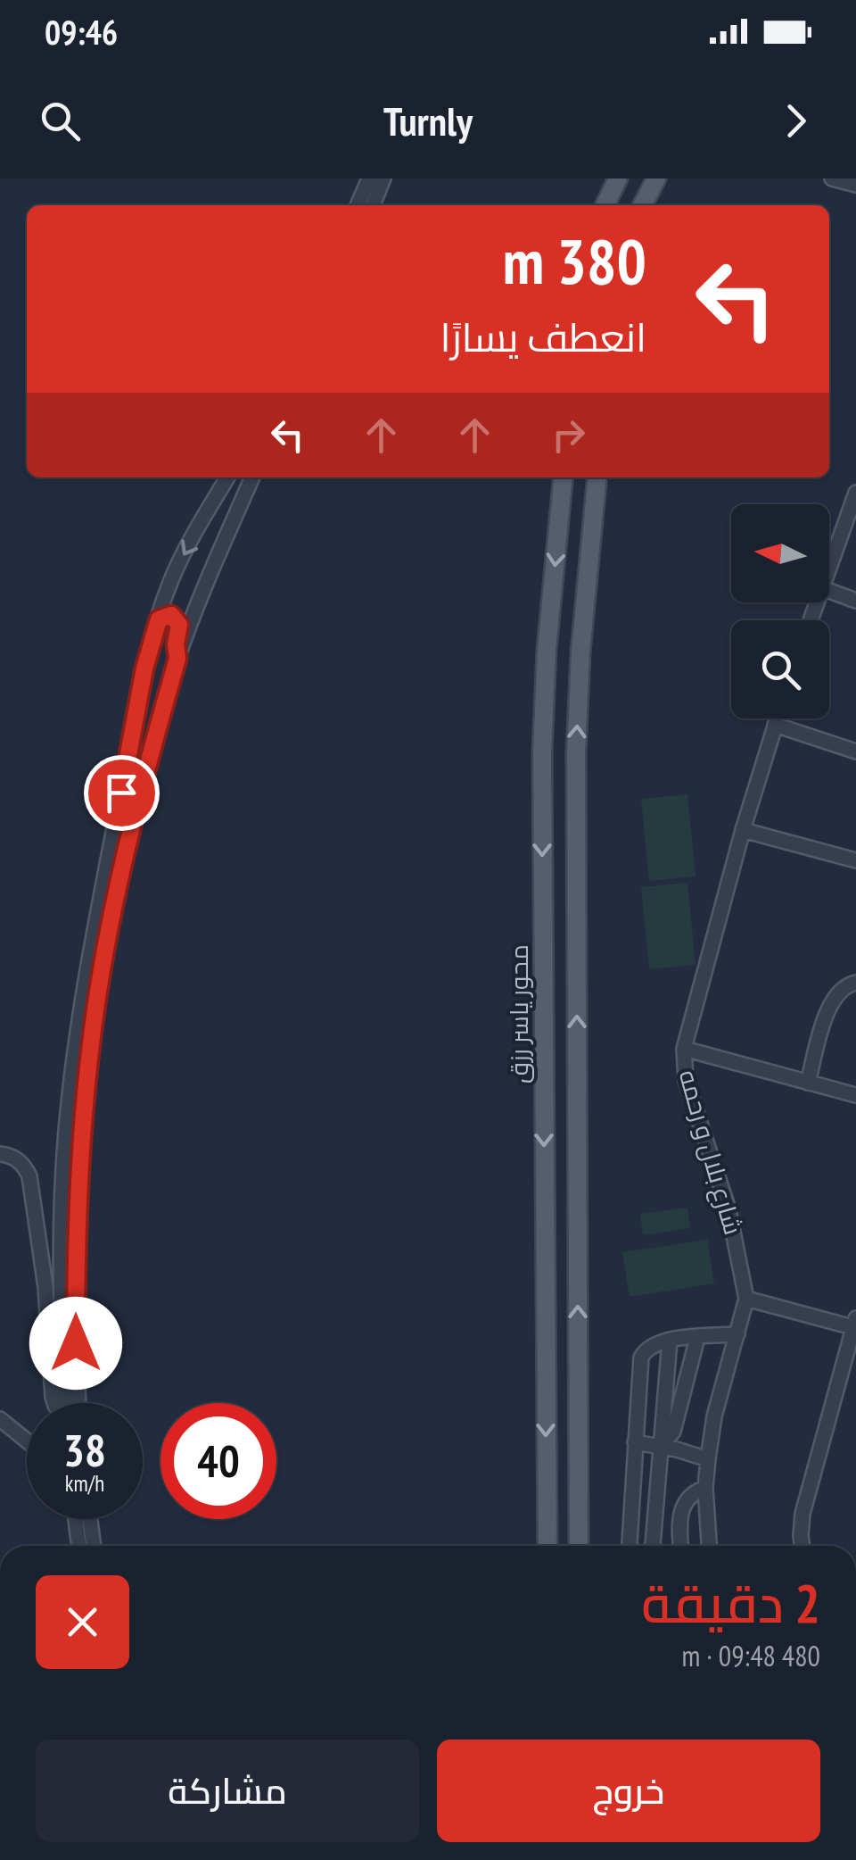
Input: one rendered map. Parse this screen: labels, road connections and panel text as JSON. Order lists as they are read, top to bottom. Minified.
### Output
{"streets":{"main road":["محور ياسر رزق"],"street":["شارع بلال و رحمه"]},"north":"left","page":{"status":"09:46","header":"Turnly","turn":["380 m","انعطف يسارًا"],"speed":"38 km/h","limit":"40","heading":["2 دقيقة","480 m · 09:48"],"buttons":["خروج","مشاركة"]}}
